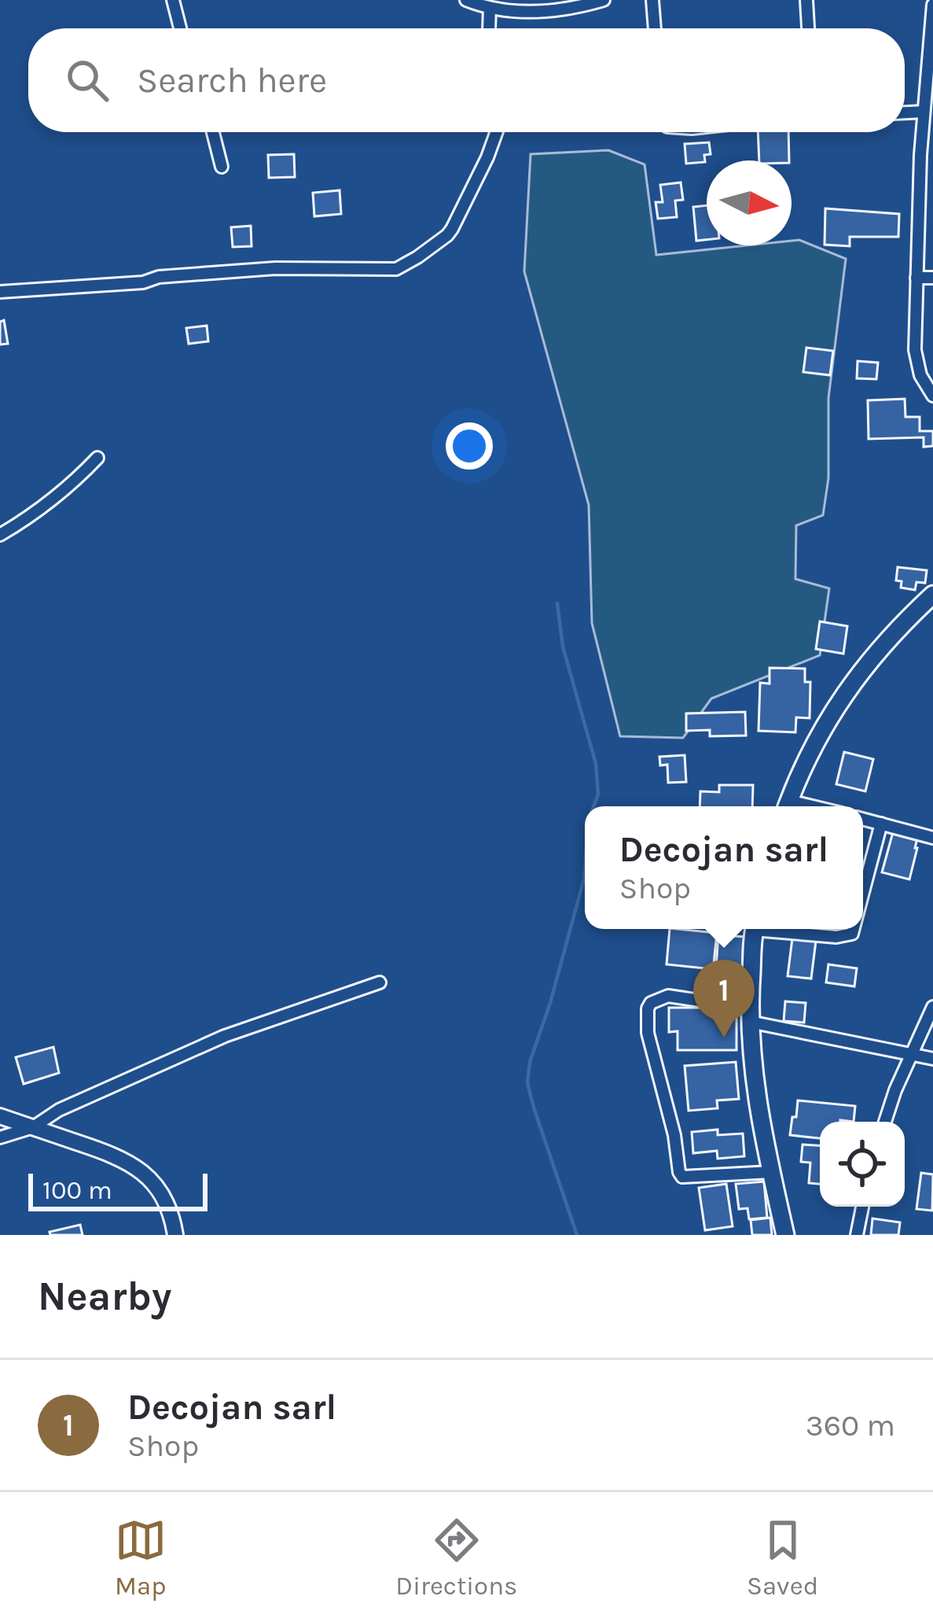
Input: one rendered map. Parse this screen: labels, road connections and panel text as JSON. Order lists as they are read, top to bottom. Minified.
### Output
{"scale_bar":"100 m","north":"right","page":{"search":"Search here","popup":["Decojan sarl","Shop"],"pins":"1","scale":"100 m","heading":"Nearby","list":[{"mark":"1","name":"Decojan sarl","note":"Shop","value":"360 m"}],"nav":["Map","Directions","Saved"]}}
